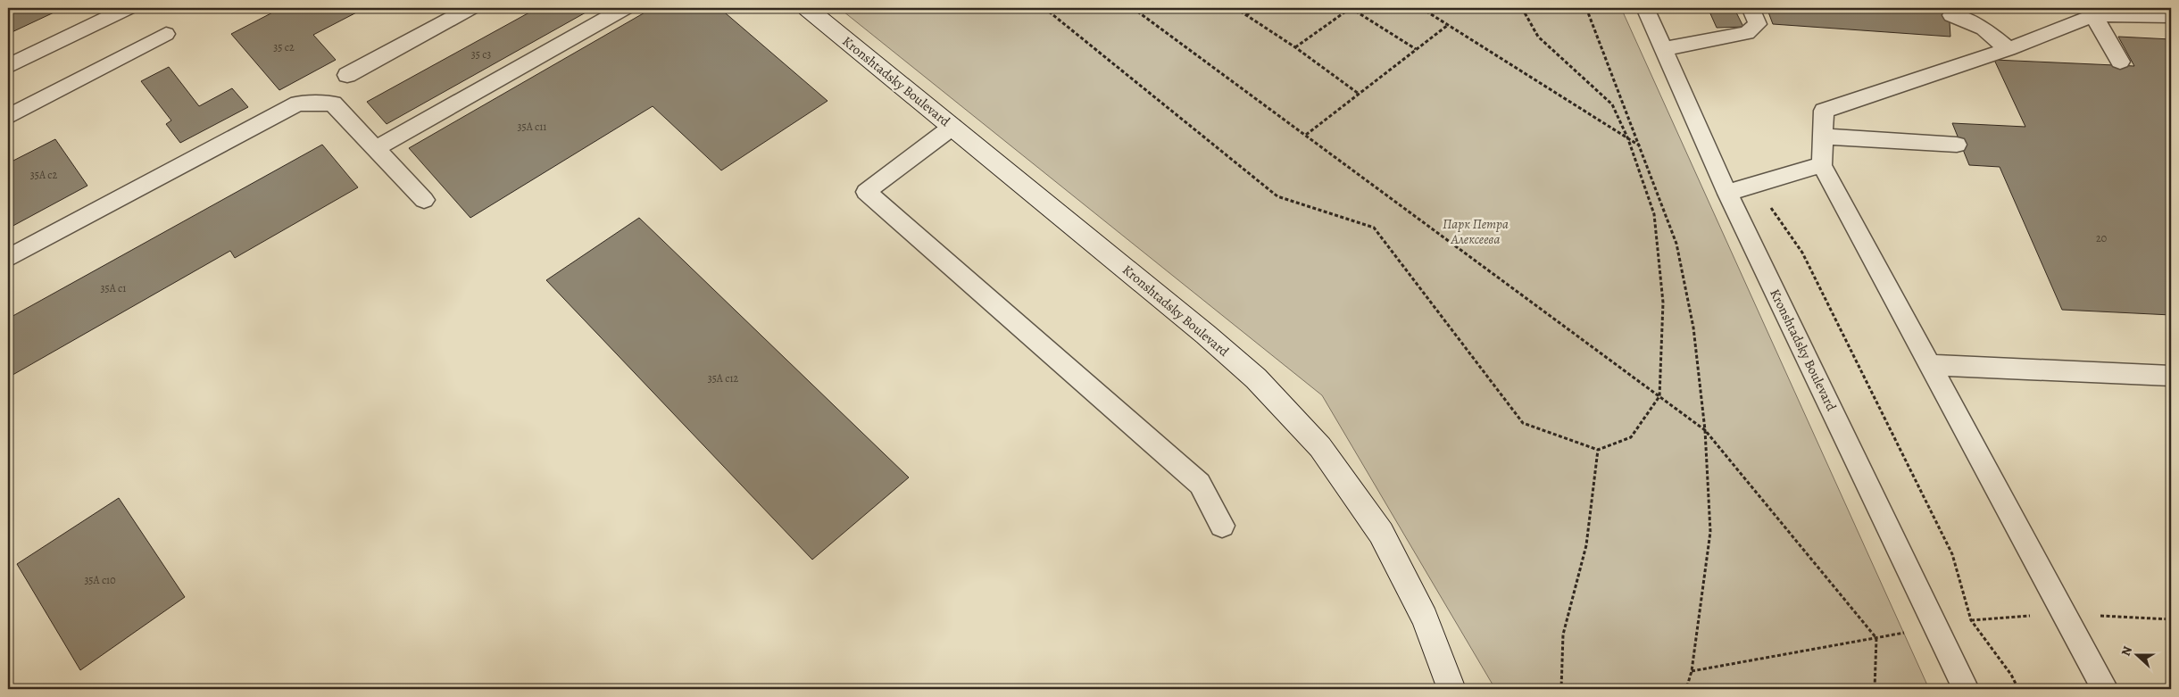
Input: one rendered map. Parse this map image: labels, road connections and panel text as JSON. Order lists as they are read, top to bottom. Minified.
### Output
{"streets":{"main road":["Kronshtadsky Boulevard"]},"parks":["Парк Петра Алексеева"],"house_numbers":["35 с2","35 с3","35А с11","35А с2","20","35А с1","35А с12","35А с10"],"north":"left"}
